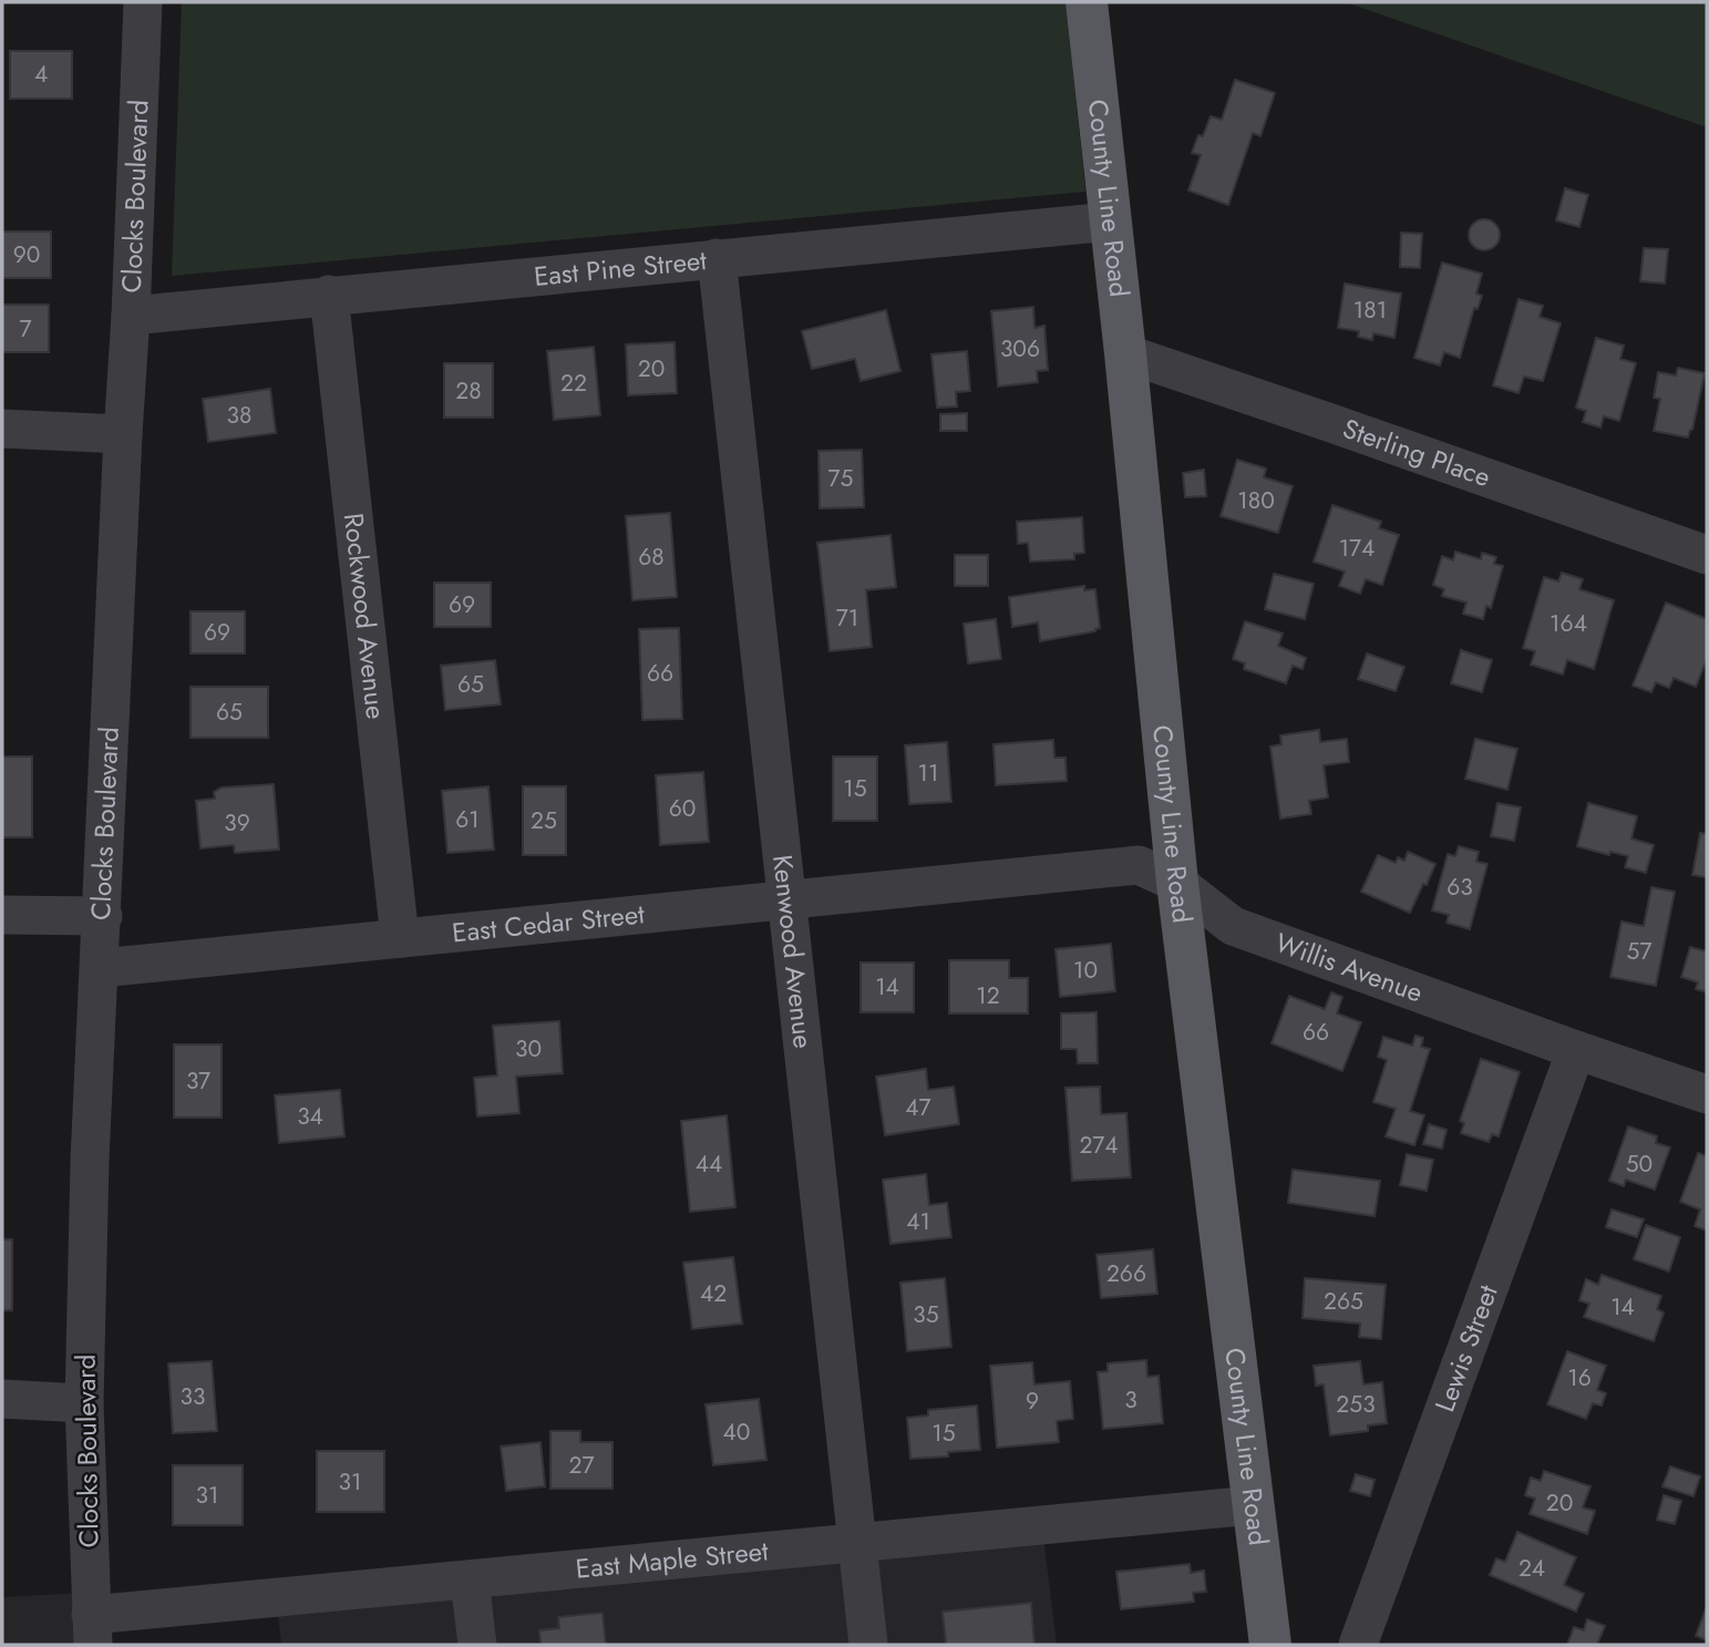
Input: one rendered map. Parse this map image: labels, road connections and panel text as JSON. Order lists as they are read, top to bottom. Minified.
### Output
{"streets":{"main road":["County Line Road"],"street":["Clocks Boulevard","East Pine Street","Sterling Place","Rockwood Avenue","East Cedar Street","Kenwood Avenue","Willis Avenue","Lewis Street","East Maple Street"]},"crossings":[["Clocks Boulevard","East Pine Street"],["Clocks Boulevard","East Cedar Street"],["Clocks Boulevard","East Maple Street"],["County Line Road","East Pine Street"],["County Line Road","Sterling Place"],["County Line Road","Willis Avenue"],["County Line Road","East Maple Street"],["East Pine Street","Rockwood Avenue"],["East Pine Street","Kenwood Avenue"],["Rockwood Avenue","East Cedar Street"],["East Cedar Street","Kenwood Avenue"],["East Cedar Street","Willis Avenue"],["Kenwood Avenue","East Maple Street"],["Willis Avenue","Lewis Street"]],"house_numbers":["4","90","181","7","306","20","22","28","38","75","180","174","68","69","71","164","69","66","65","65","11","15","60","61","25","39","63","57","10","14","12","66","30","37","47","34","274","44","50","41","266","42","265","14","35","16","33","3","9","253","40","15","27","31","31","20","24"]}
